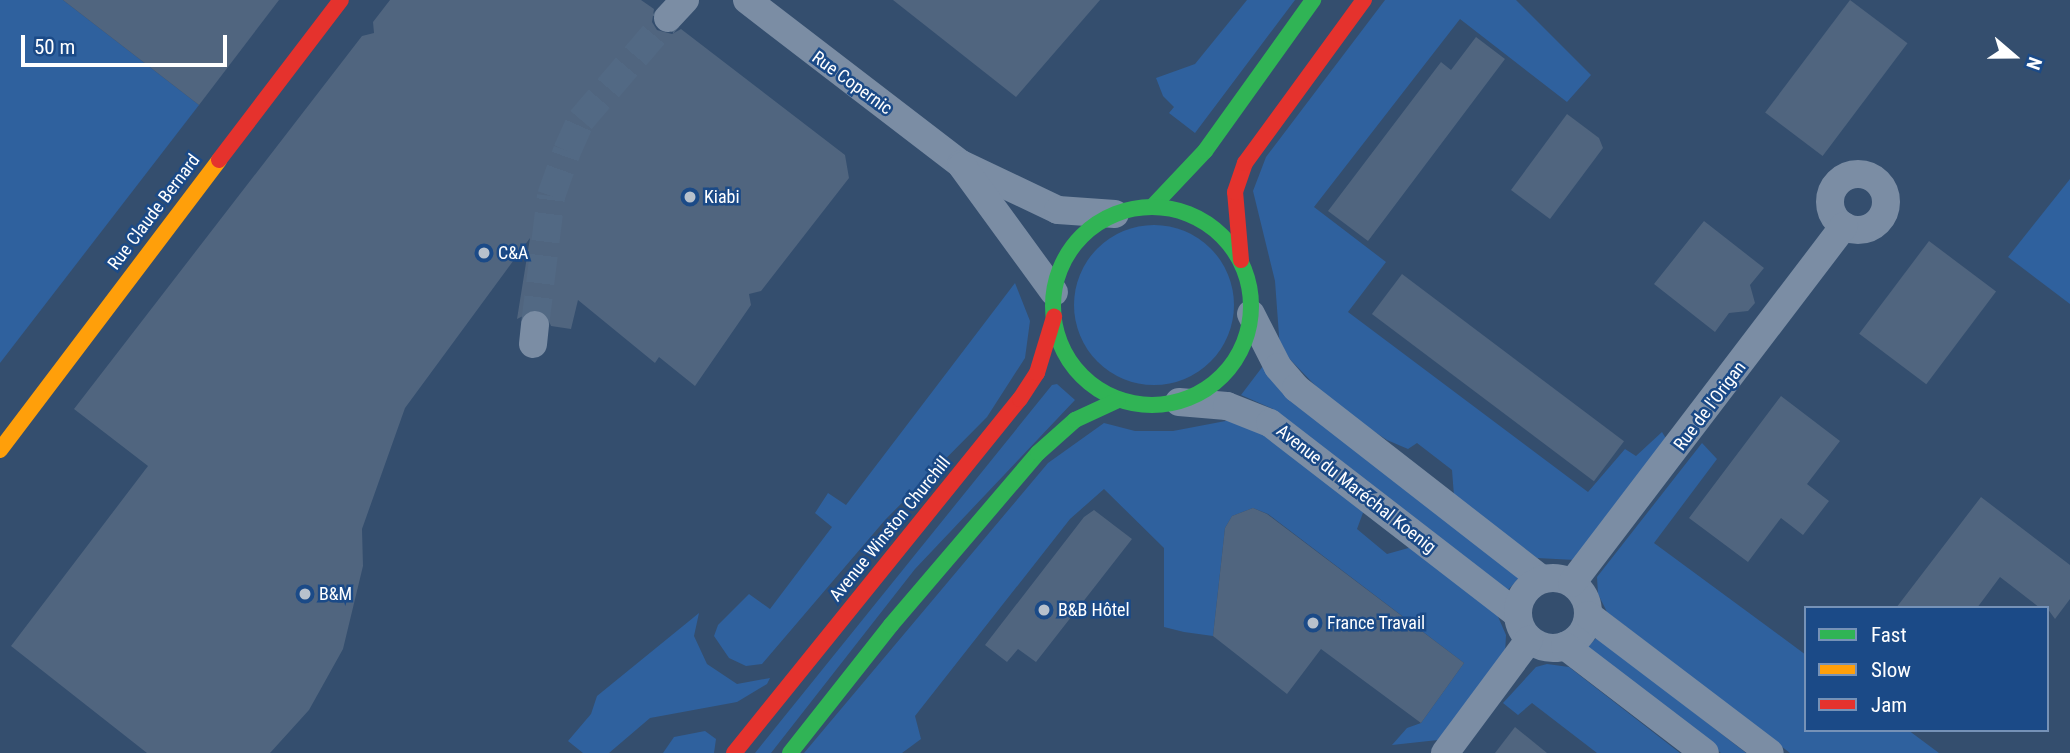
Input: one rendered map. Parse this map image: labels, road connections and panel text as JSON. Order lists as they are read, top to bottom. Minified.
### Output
{"streets":{"main road":["Rue Claude Bernard","Avenue Winston Churchill"],"street":["Rue Copernic","Rue de l'Origan","Avenue du Maréchal Koenig"]},"crossings":[["Rue de l'Origan","Avenue du Maréchal Koenig"],["Avenue du Maréchal Koenig","Avenue Winston Churchill"]],"places":["Kiabi","C&A","B&M","B&B Hôtel","France Travail"],"legend":["Fast","Slow","Jam"],"scale_bar":"50 m","north":"right"}
